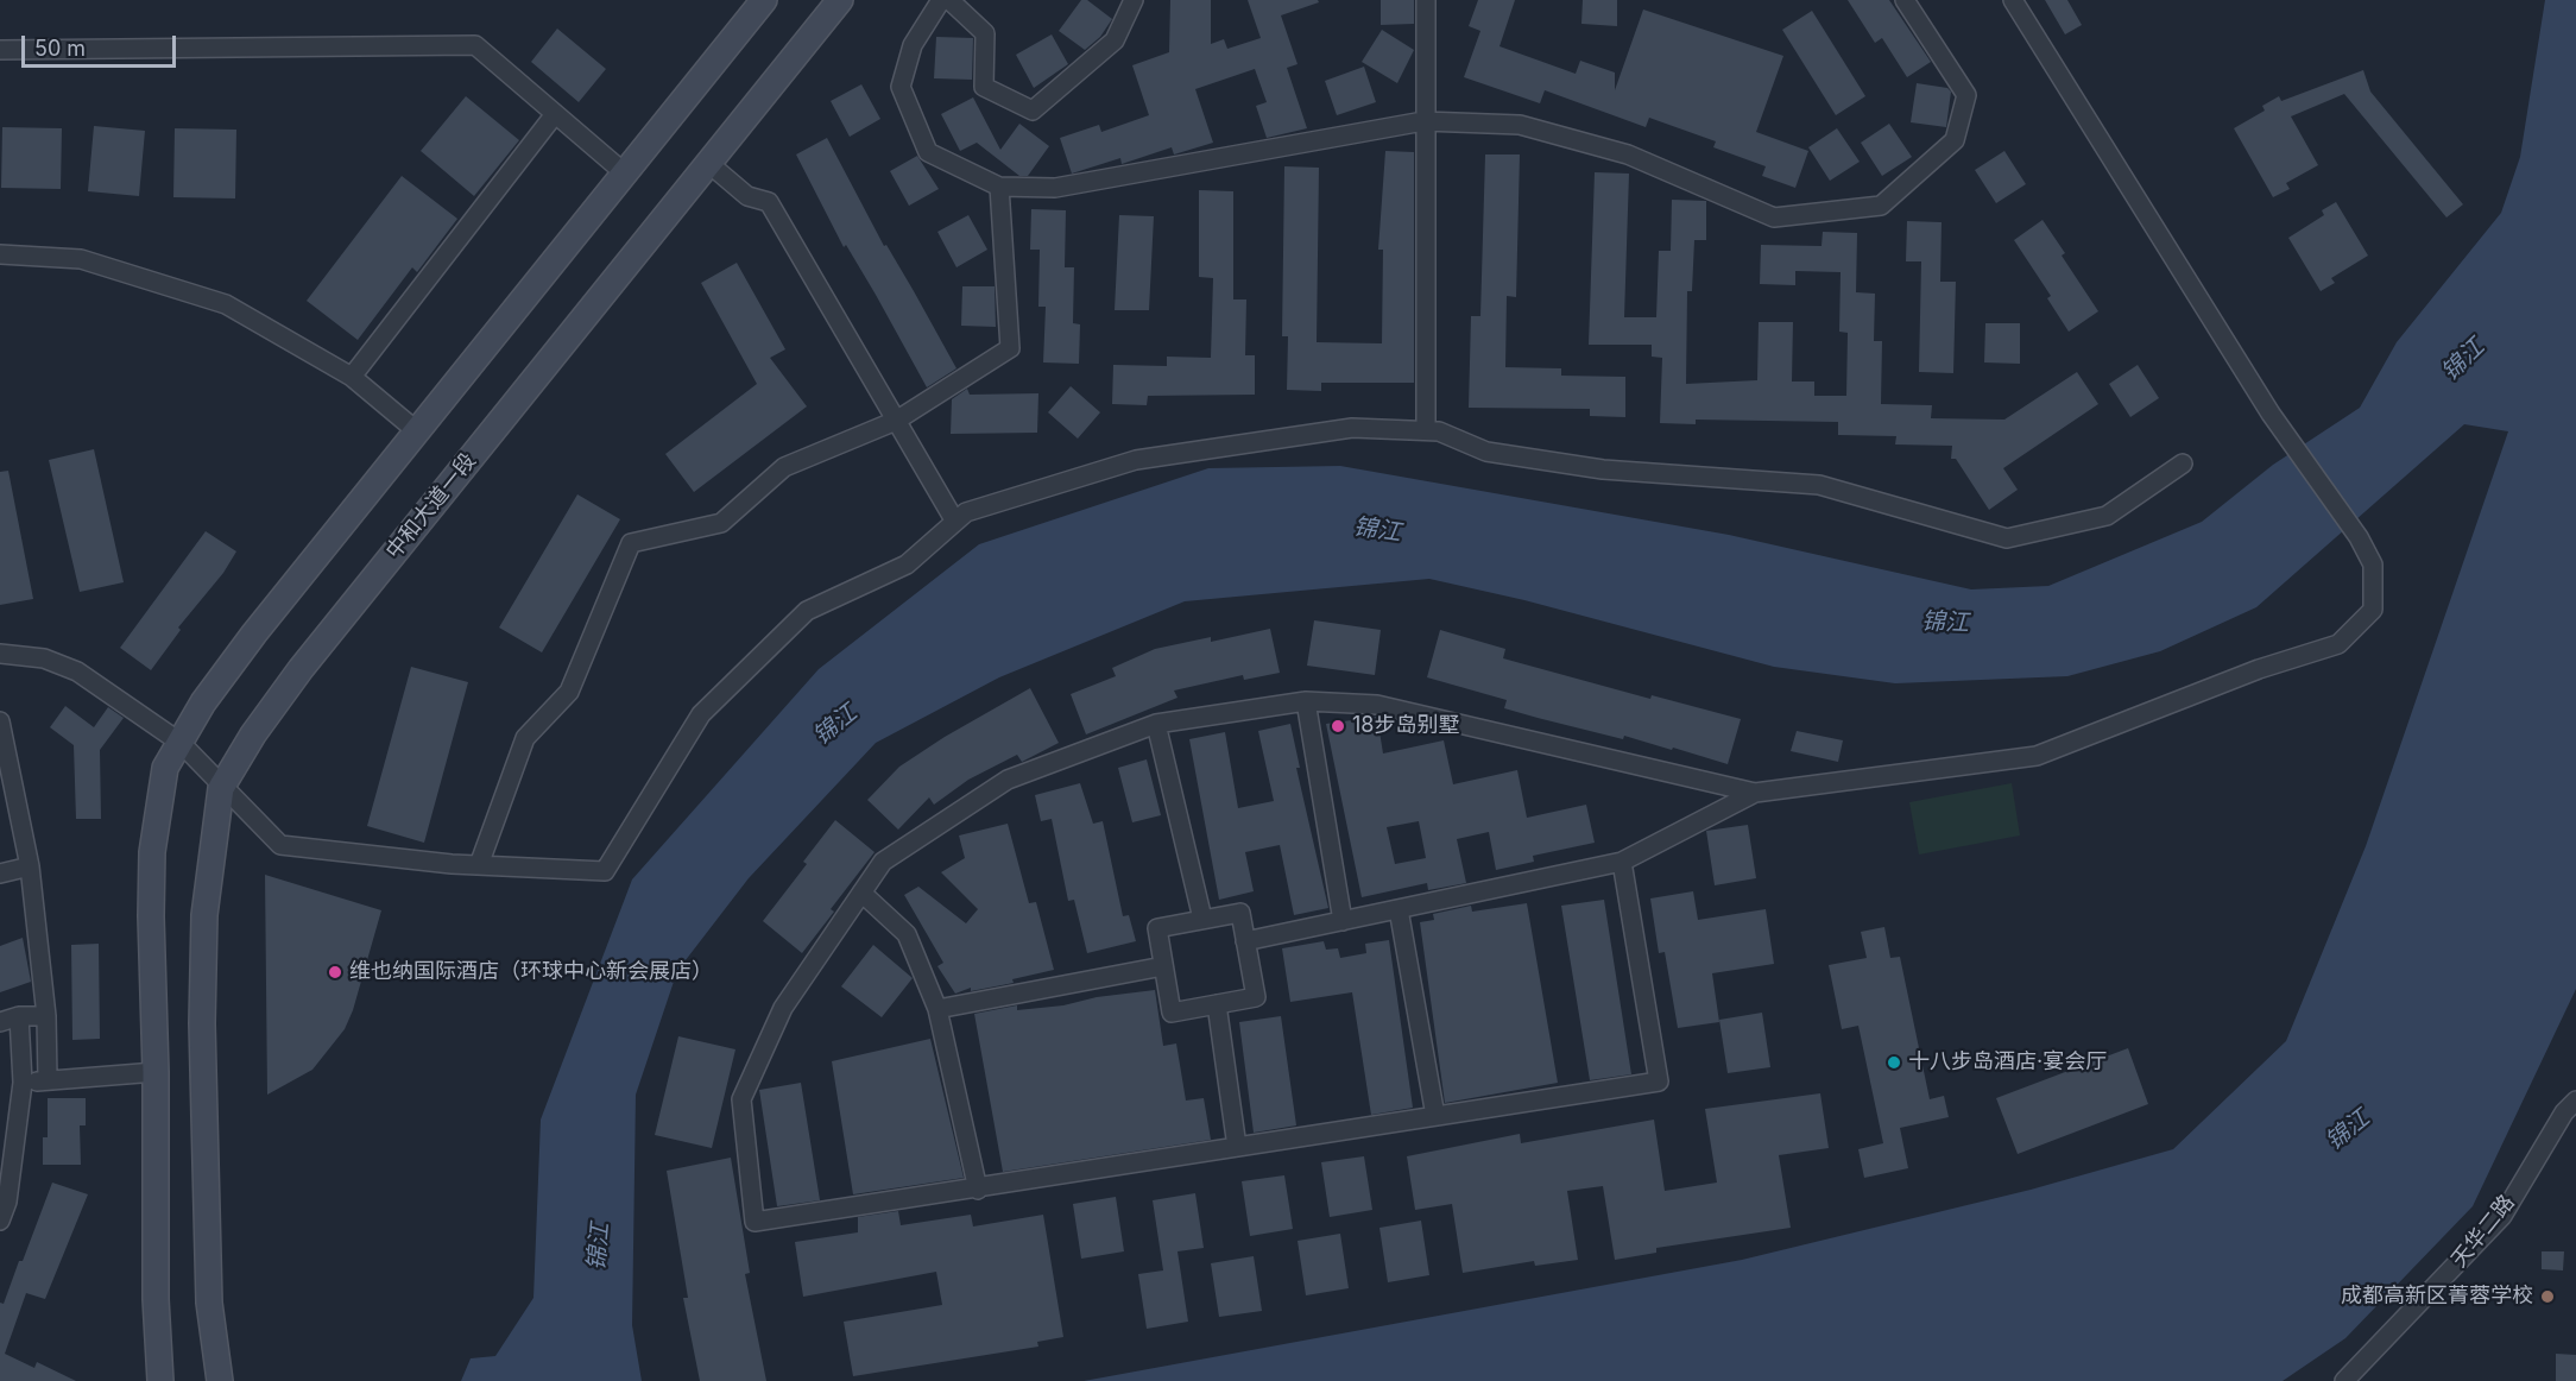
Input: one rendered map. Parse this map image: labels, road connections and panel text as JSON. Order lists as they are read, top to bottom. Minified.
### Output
{"streets":{"main road":["中和大道一段"],"street":["天华二路"]},"water":["锦江"],"places":["18步岛别墅","维也纳国际酒店（环球中心新会展店）","十八步岛酒店·宴会厅","成都高新区菁蓉学校"],"scale_bar":"50 m"}
